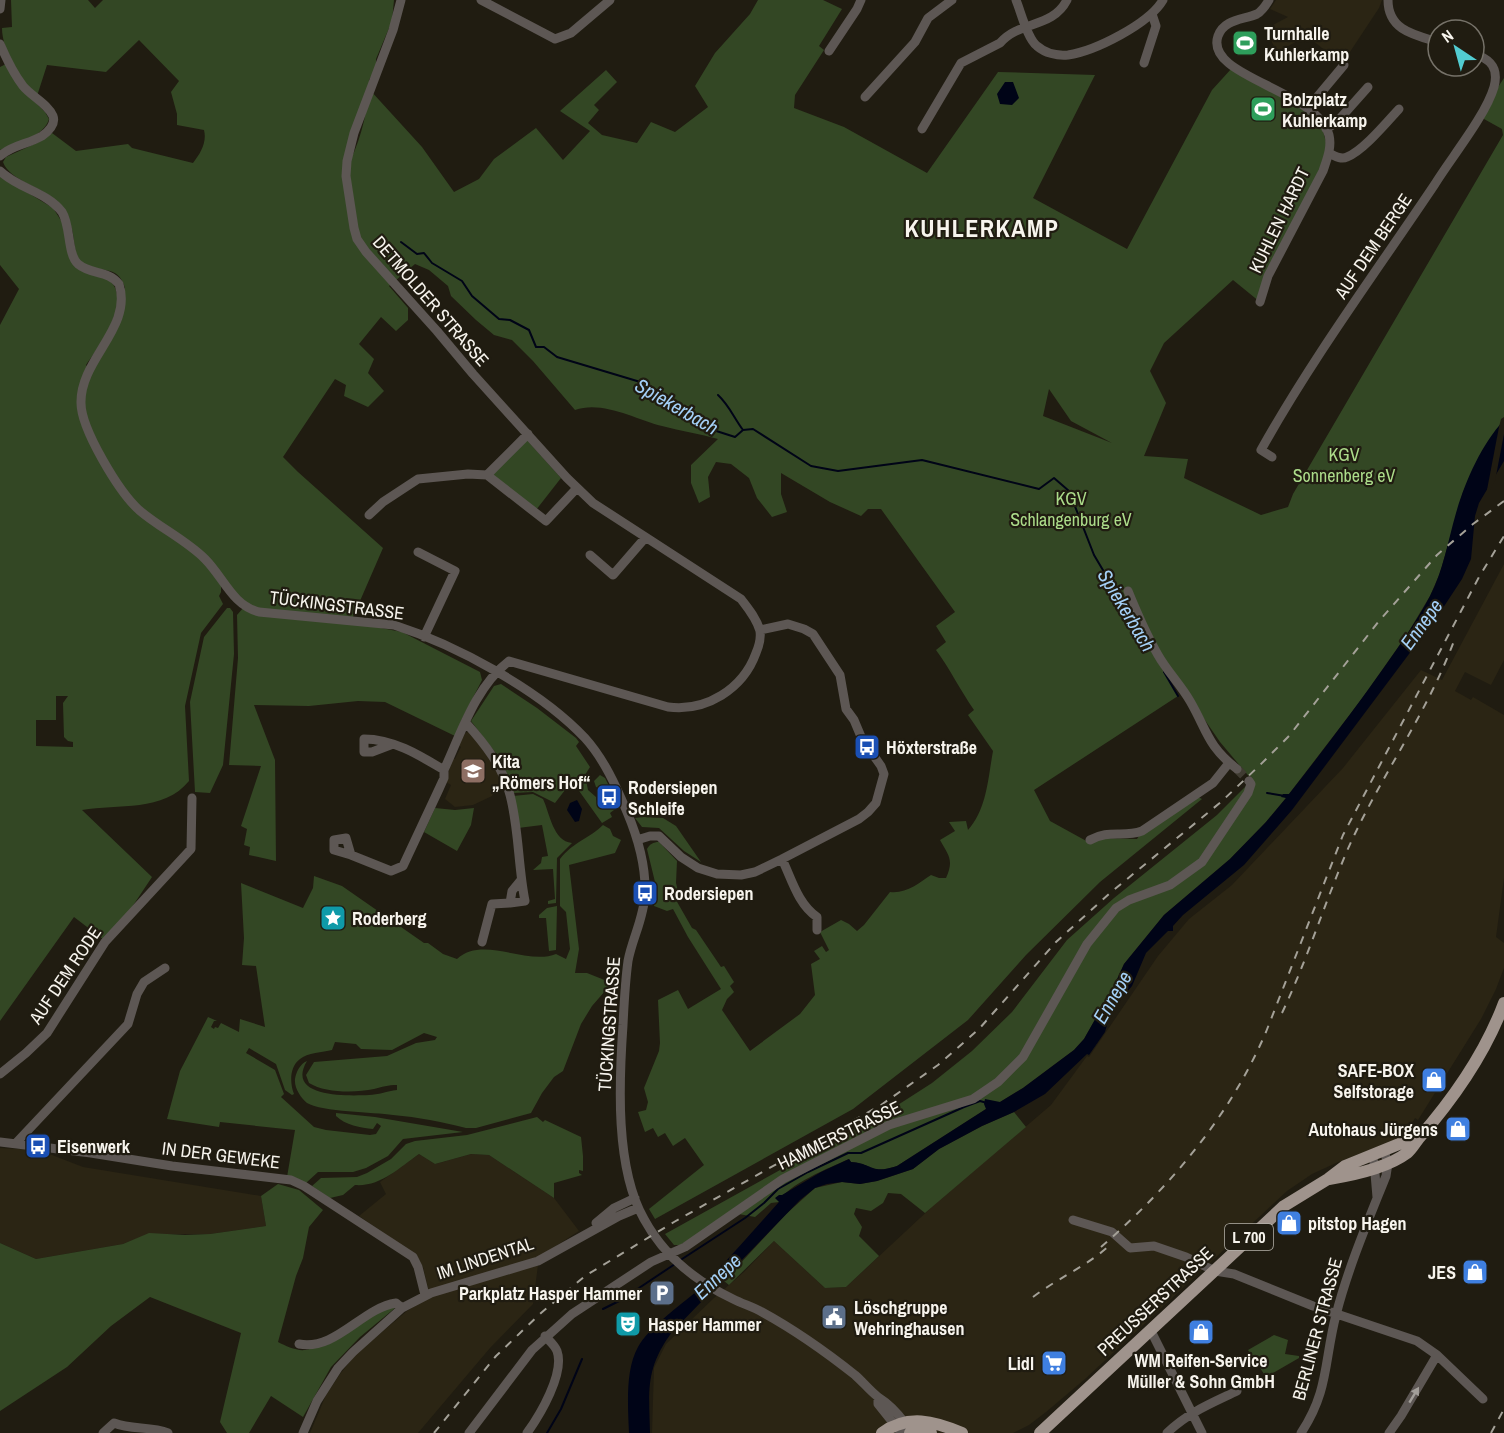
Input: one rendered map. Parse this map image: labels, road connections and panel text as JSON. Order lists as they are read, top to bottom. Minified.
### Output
{"streets":{"main road":["L 700","PREUSSERSTRASSE"],"street":["KUHLEN HARDT","AUF DEM BERGE","DETMOLDER STRASSE","TÜCKINGSTRASSE","AUF DEM RODE","HAMMERSTRASSE","IN DER GEWEKE","IM LINDENTAL","BERLINER STRASSE"]},"crossings":[["TÜCKINGSTRASSE","HAMMERSTRASSE"],["TÜCKINGSTRASSE","IM LINDENTAL"],["IN DER GEWEKE","IM LINDENTAL"],["L 700","PREUSSERSTRASSE"],["L 700","BERLINER STRASSE"],["PREUSSERSTRASSE","BERLINER STRASSE"]],"districts":["KUHLERKAMP"],"water":["Spiekerbach","Ennepe"],"parks":["KGV Sonnenberg eV","KGV Schlangenburg eV"],"places":{"sports":["Turnhalle Kuhlerkamp","Bolzplatz Kuhlerkamp"],"bus stop":["Höxterstraße","Rodersiepen Schleife","Rodersiepen","Eisenwerk"],"school or university":["Kita „Römers Hof“"],"place":["Roderberg"],"shop":["SAFE-BOX Selfstorage","Autohaus Jürgens","pitstop Hagen","JES","WM Reifen-Service Müller & Sohn GmbH"],"parking":["Parkplatz Hasper Hammer"],"public building":["Löschgruppe Wehringhausen"],"theatre":["Hasper Hammer"],"supermarket":["Lidl"]},"north":"top left"}
